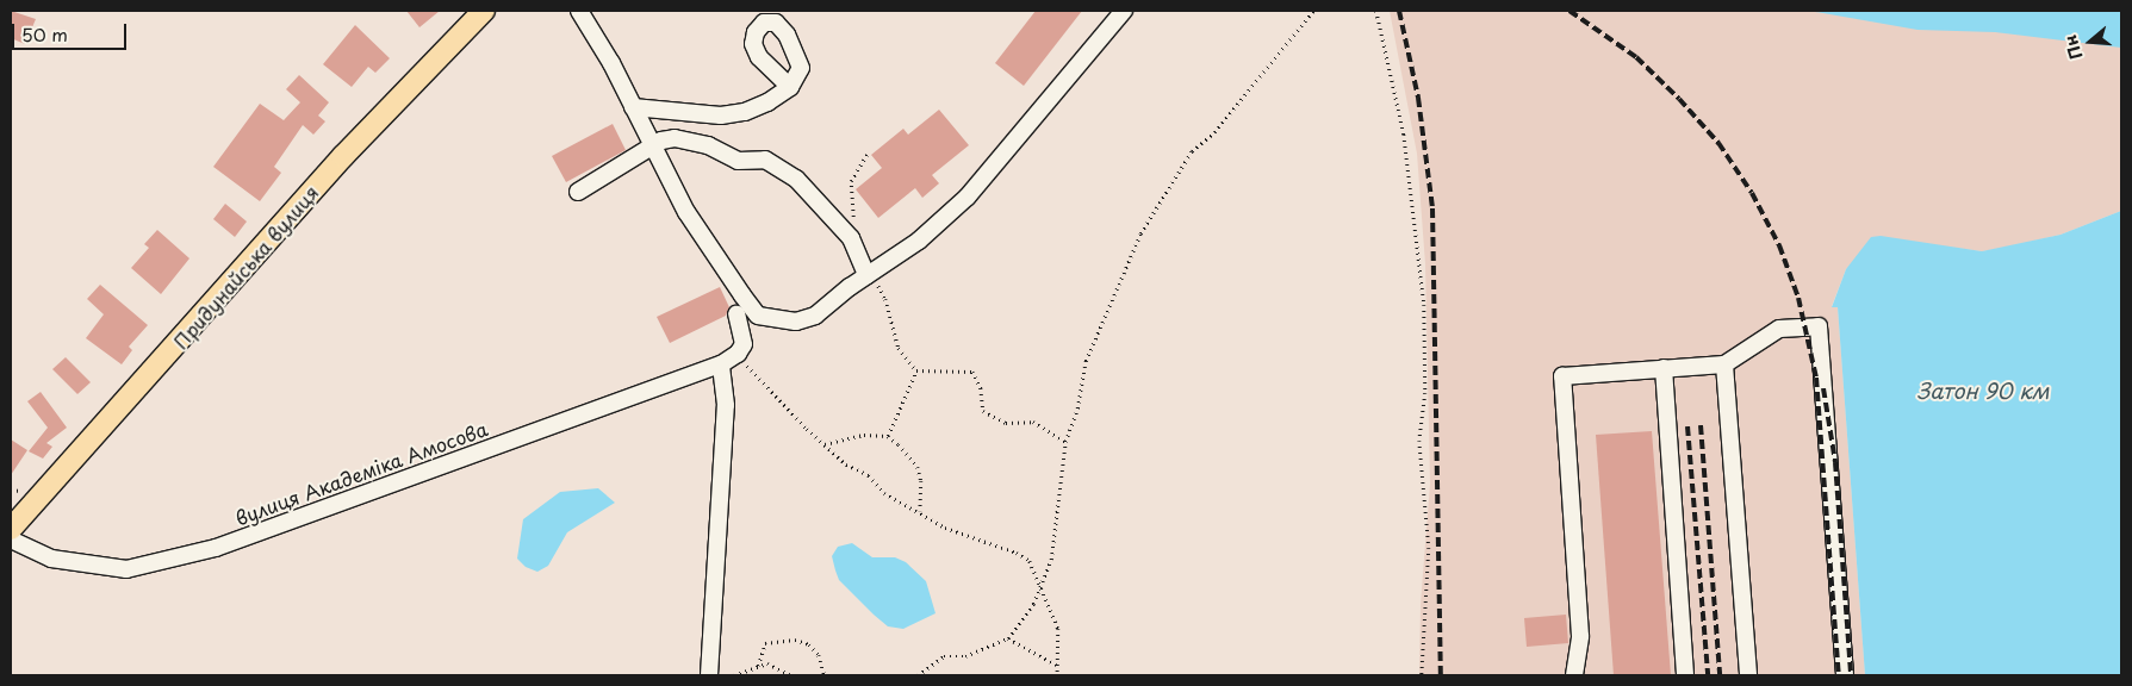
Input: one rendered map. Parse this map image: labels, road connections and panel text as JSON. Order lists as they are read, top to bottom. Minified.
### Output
{"streets":{"main road":["Придунайська вулиця"],"street":["вулиця Академіка Амосова"]},"water":["Затон 90 км"],"scale_bar":"50 m","north":"left"}
